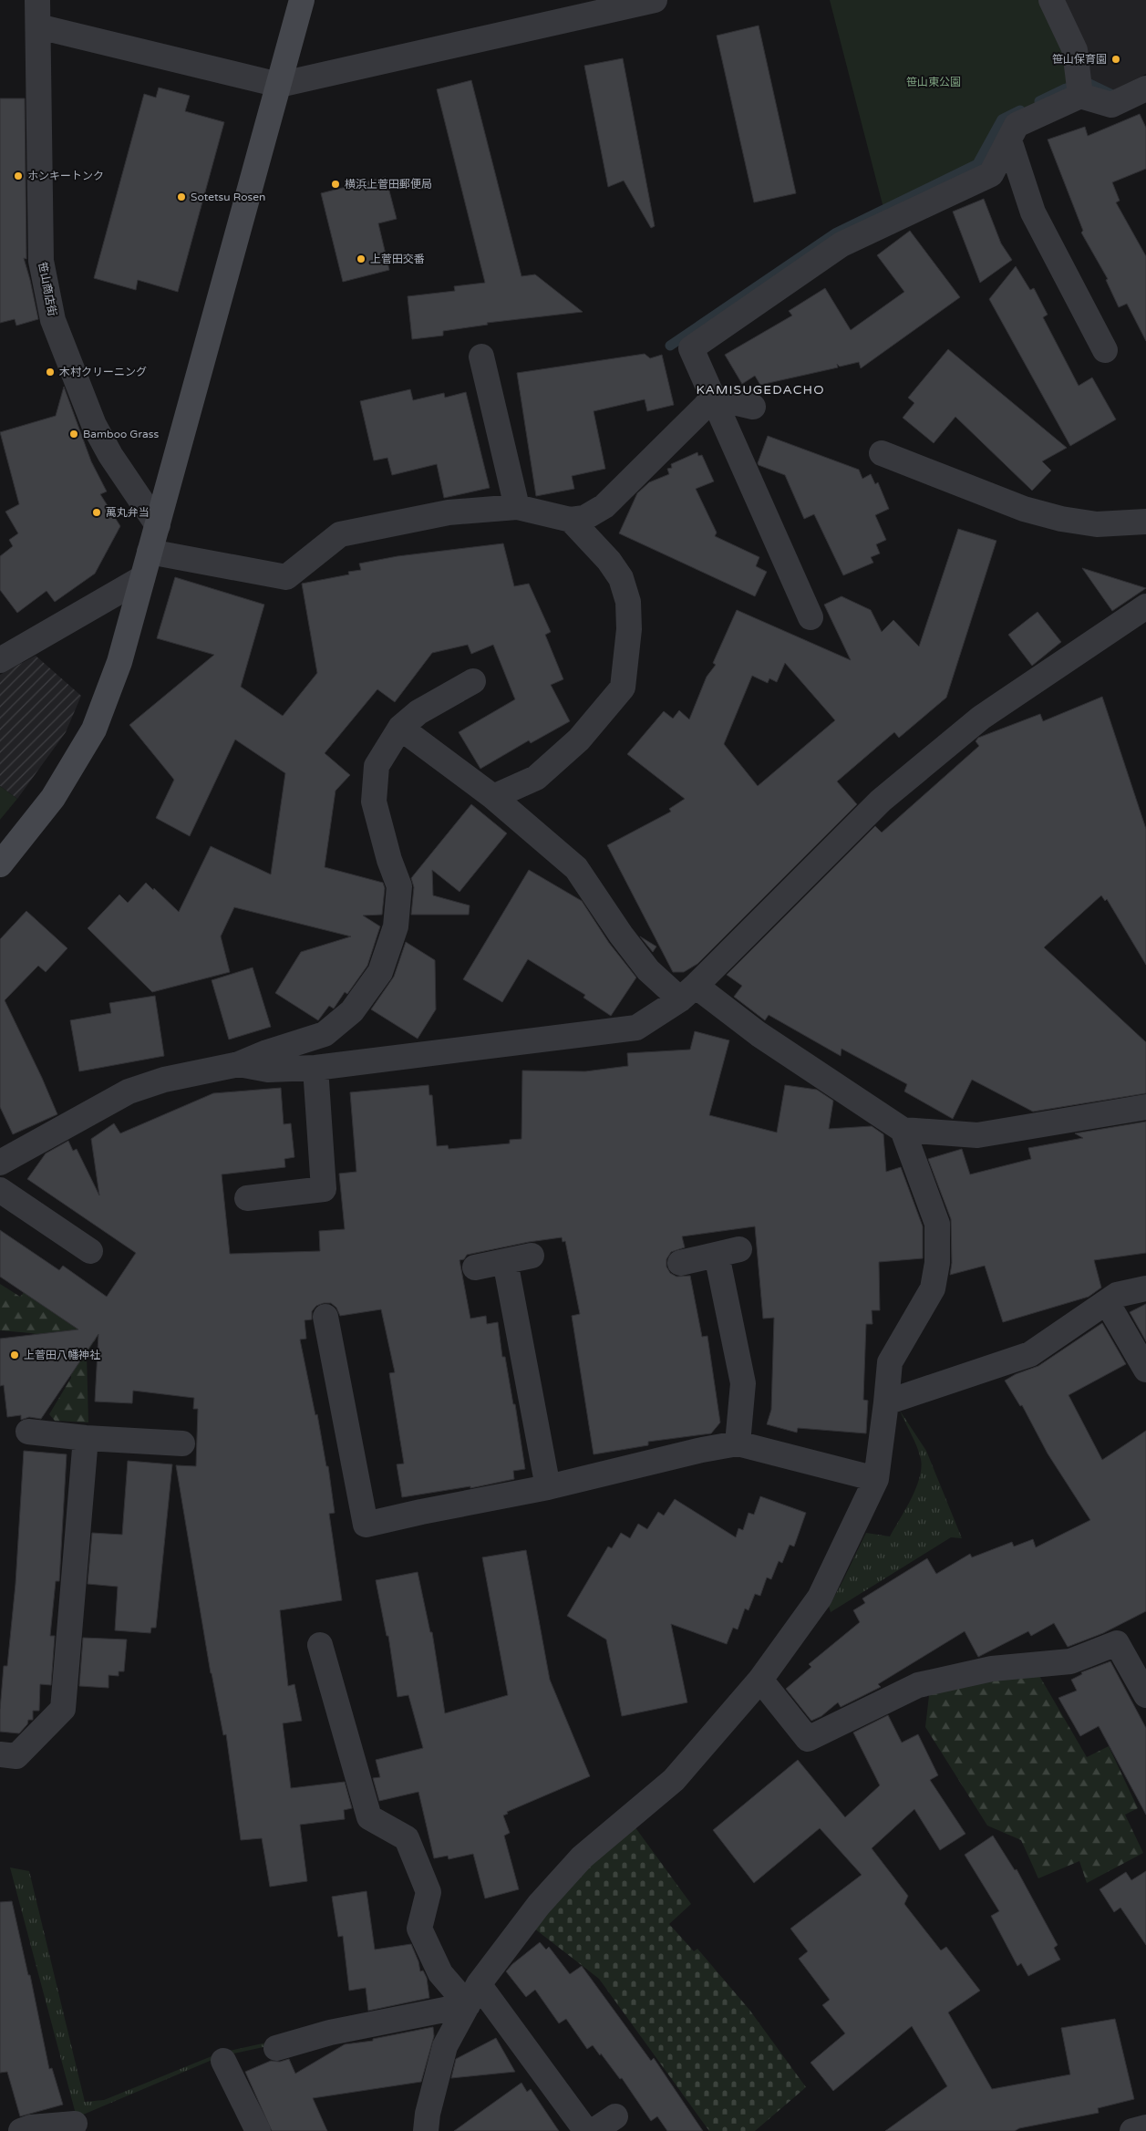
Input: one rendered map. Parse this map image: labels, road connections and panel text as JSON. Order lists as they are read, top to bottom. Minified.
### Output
{"streets":{"street":["笹山商店街"]},"districts":["KAMISUGEDACHO"],"parks":["笹山東公園"],"places":["笹山保育園","ホンキートンク","横浜上菅田郵便局","Sotetsu Rosen","上菅田交番","木村クリーニング","Bamboo Grass","萬丸弁当","上菅田八幡神社"]}
